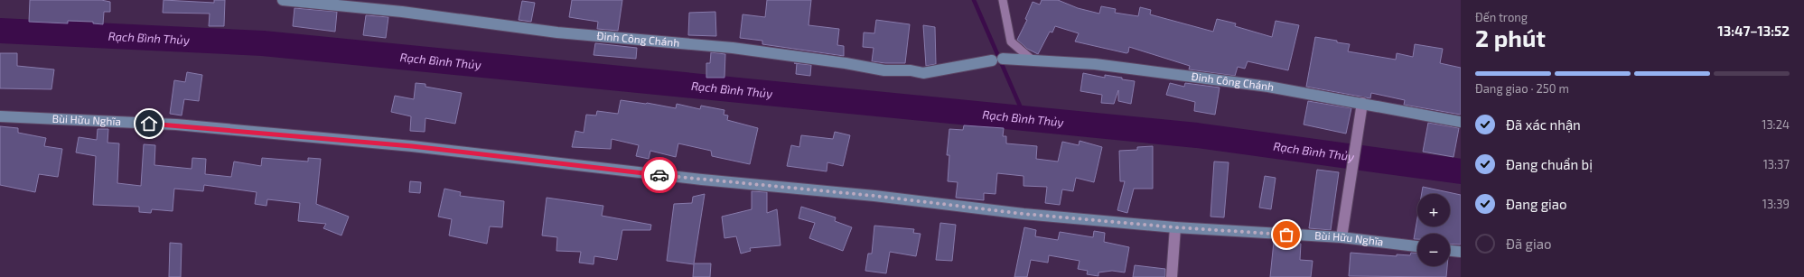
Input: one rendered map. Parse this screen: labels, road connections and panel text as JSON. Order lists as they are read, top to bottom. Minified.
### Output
{"streets":{"main road":["Đinh Công Chánh","Bùi Hữu Nghĩa"]},"water":["Rạch Bình Thủy"],"page":{"heading":["2 phút","Đến trong","13:47–13:52"],"bar":"Đang giao · 250 m","list":[["Đã xác nhận","13:24"],["Đang chuẩn bị","13:37"],["Đang giao","13:39"],"Đã giao"],"map_buttons":["+","−"]}}
